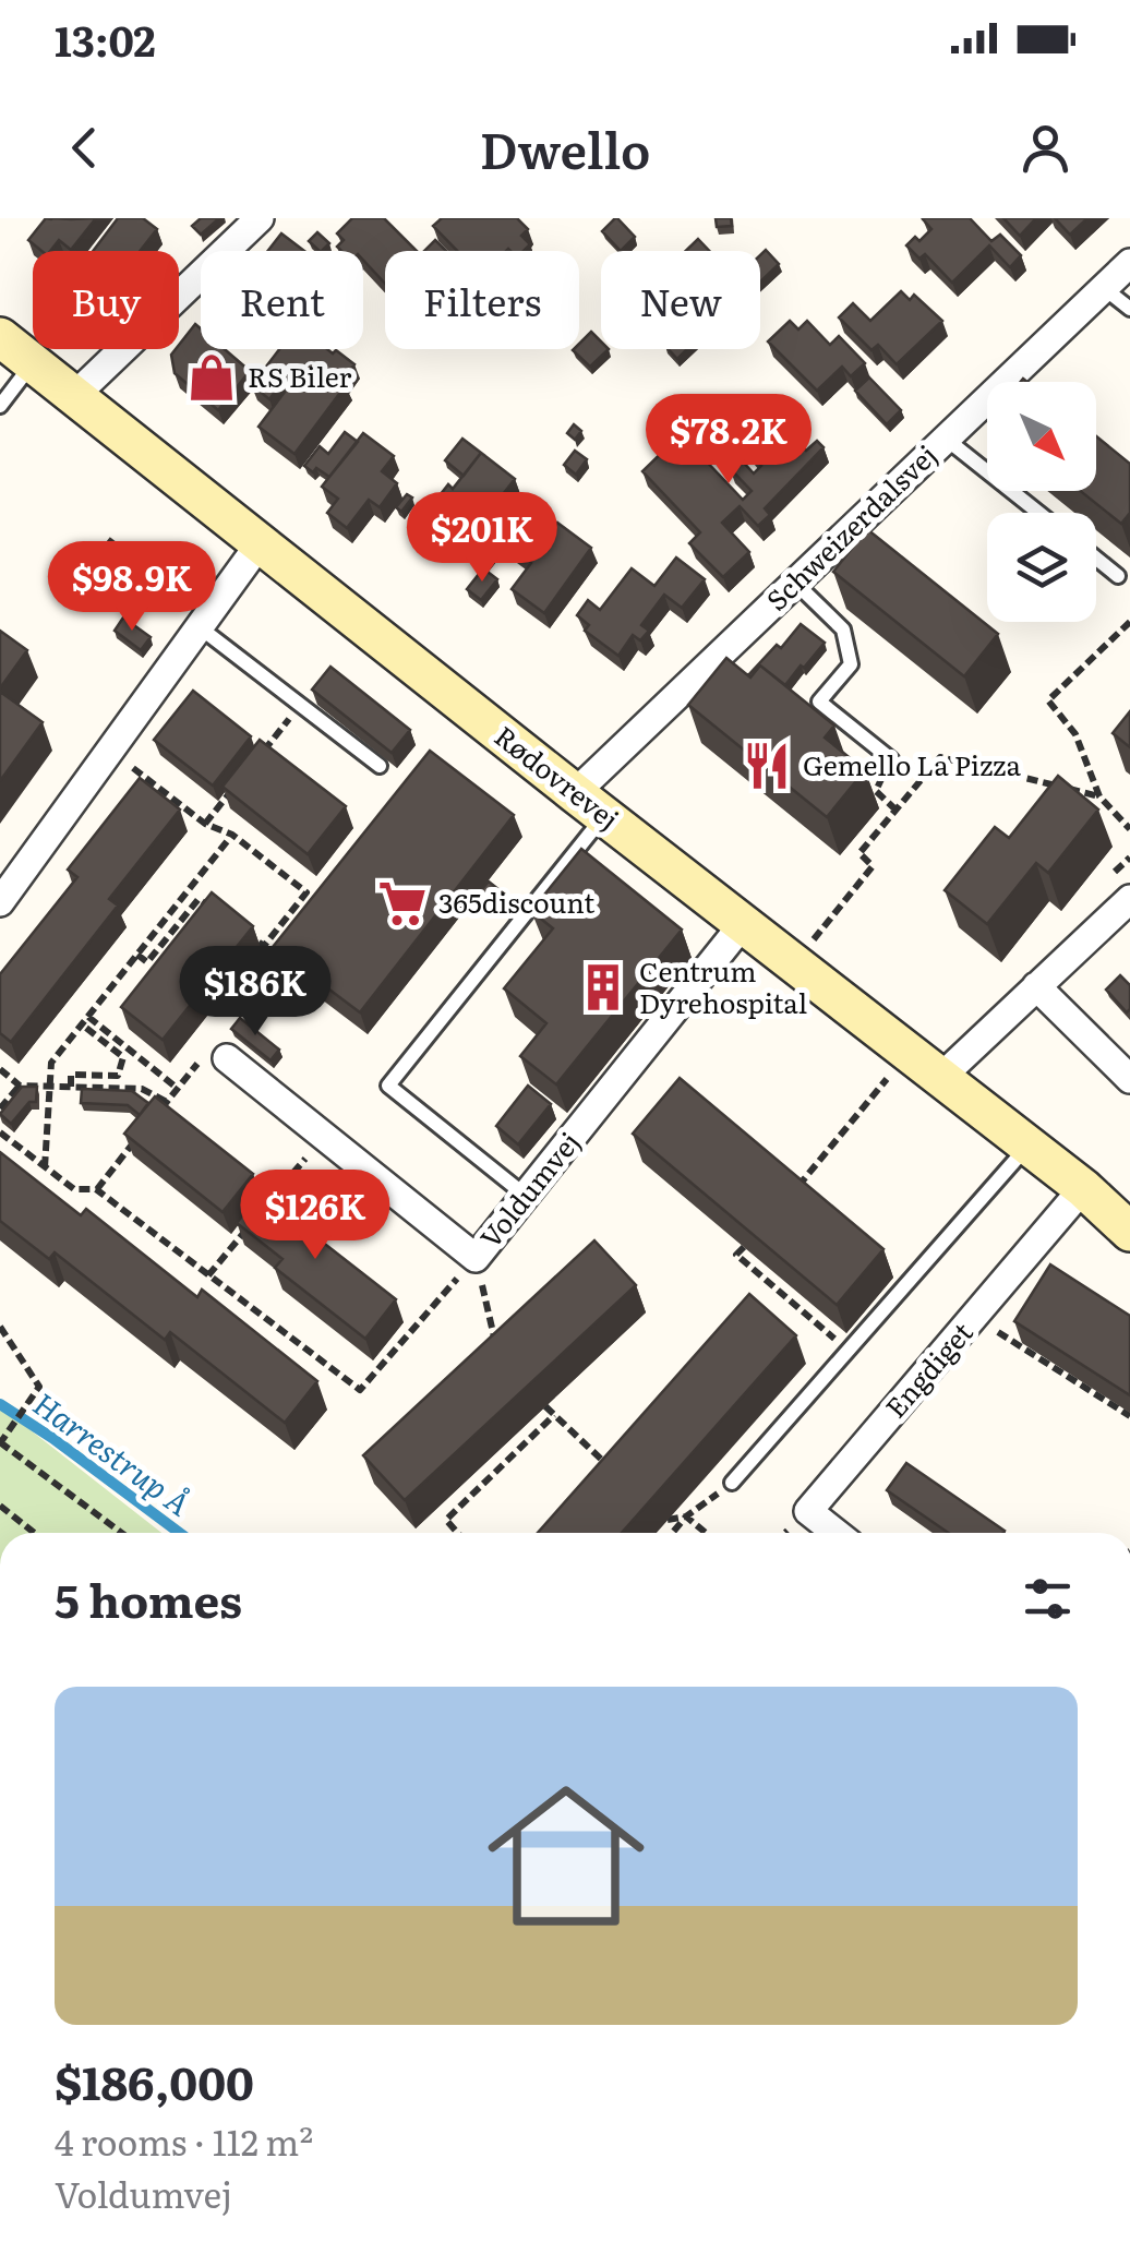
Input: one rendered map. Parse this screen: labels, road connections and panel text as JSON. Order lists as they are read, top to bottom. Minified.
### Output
{"streets":{"street":["Schweizerdalsvej","Rødovrevej","Voldumvej","Engdiget"]},"crossings":[["Schweizerdalsvej","Rødovrevej"],["Rødovrevej","Voldumvej"],["Rødovrevej","Engdiget"]],"water":["Harrestrup Å"],"places":{"shop":["RS Biler"],"restaurant":["Gemello La Pizza"],"supermarket":["365discount"],"building":["Centrum Dyrehospital"]},"north":"bottom right","page":{"status":"13:02","header":"Dwello","chip":["Buy","Rent","Filters","New"],"price":["$78.2K","$201K","$98.9K","$186K","$126K"],"heading":"5 homes","list":[{"name":"$186,000","note":"4 rooms · 112 m² · Voldumvej"}]}}
